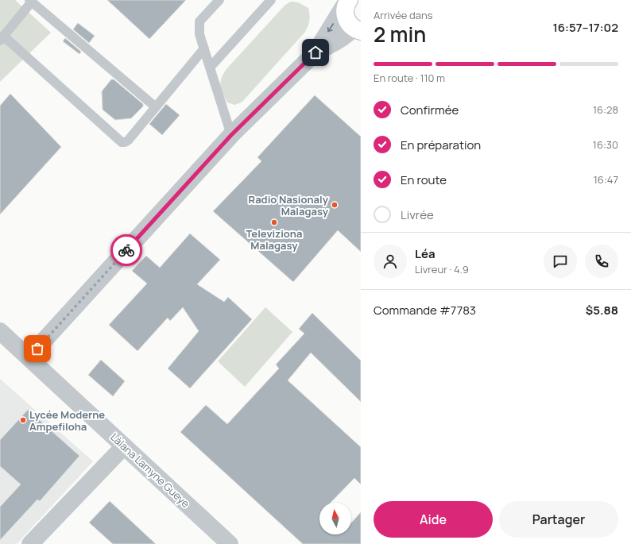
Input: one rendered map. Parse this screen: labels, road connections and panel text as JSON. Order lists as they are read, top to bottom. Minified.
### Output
{"streets":{"street":["Làlana Lamyne Gueye"]},"places":["Radio Nasionaly Malagasy","Televiziona Malagasy","Lycée Moderne Ampefiloha"],"north":"top","page":{"heading":["2 min","Arrivée dans","16:57–17:02"],"panel":["Léa","Livreur · 4.9","Commande #7783","$5.88"],"bar":"En route · 110 m","list":[["Confirmée","16:28"],["En préparation","16:30"],["En route","16:47"],"Livrée"],"buttons":["Aide","Partager"]}}
